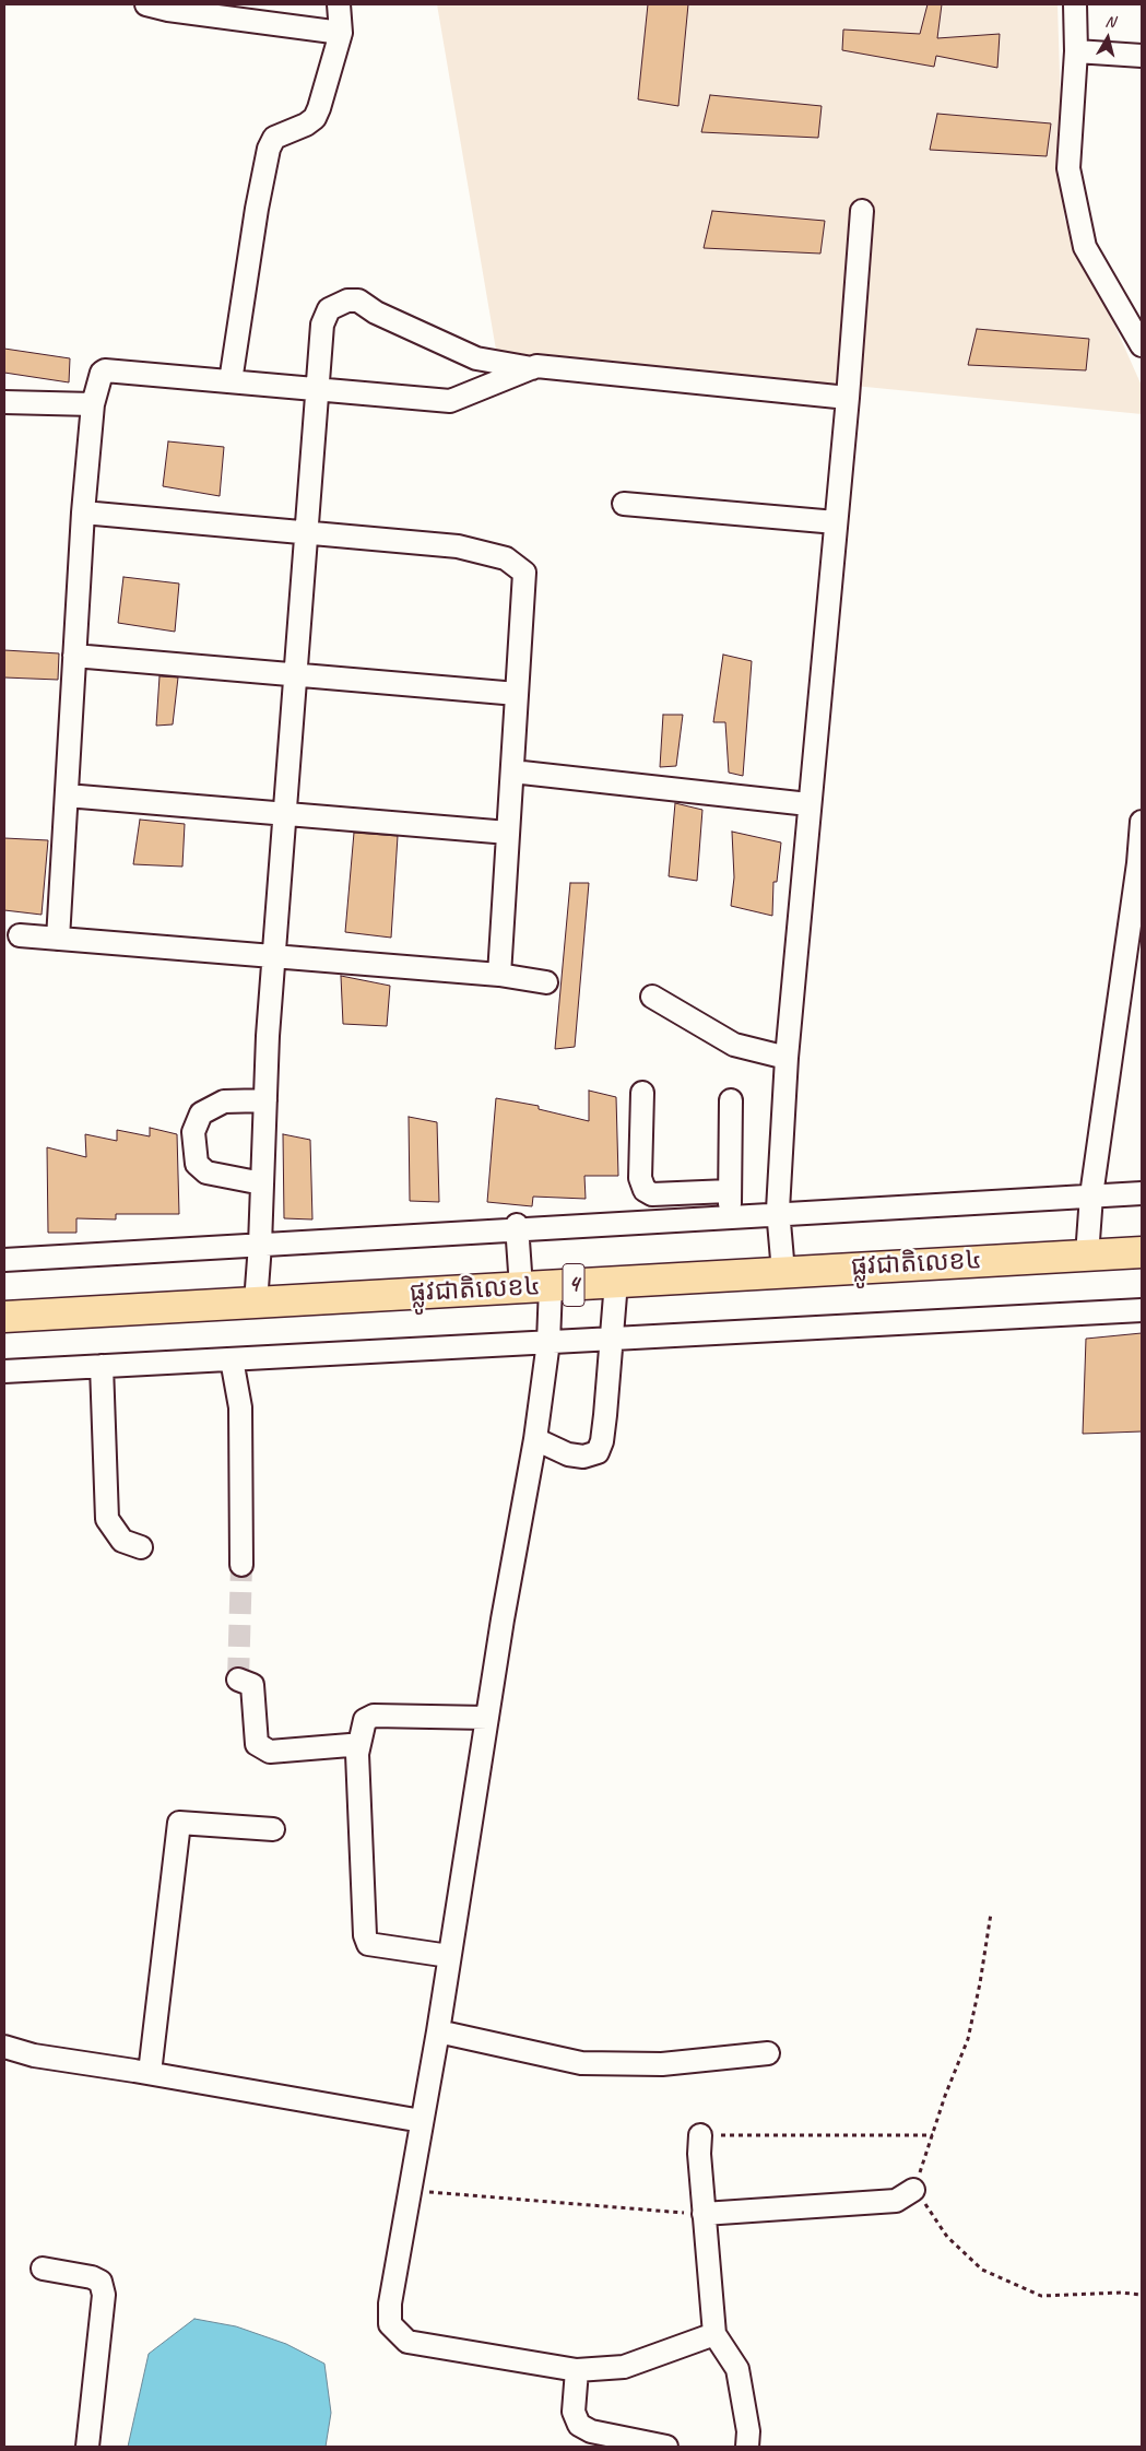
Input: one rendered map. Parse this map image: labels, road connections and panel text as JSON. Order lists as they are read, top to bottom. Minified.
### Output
{"streets":{"highway":["ផ្លូវជាតិលេខ៤","4"]},"north":"top"}
